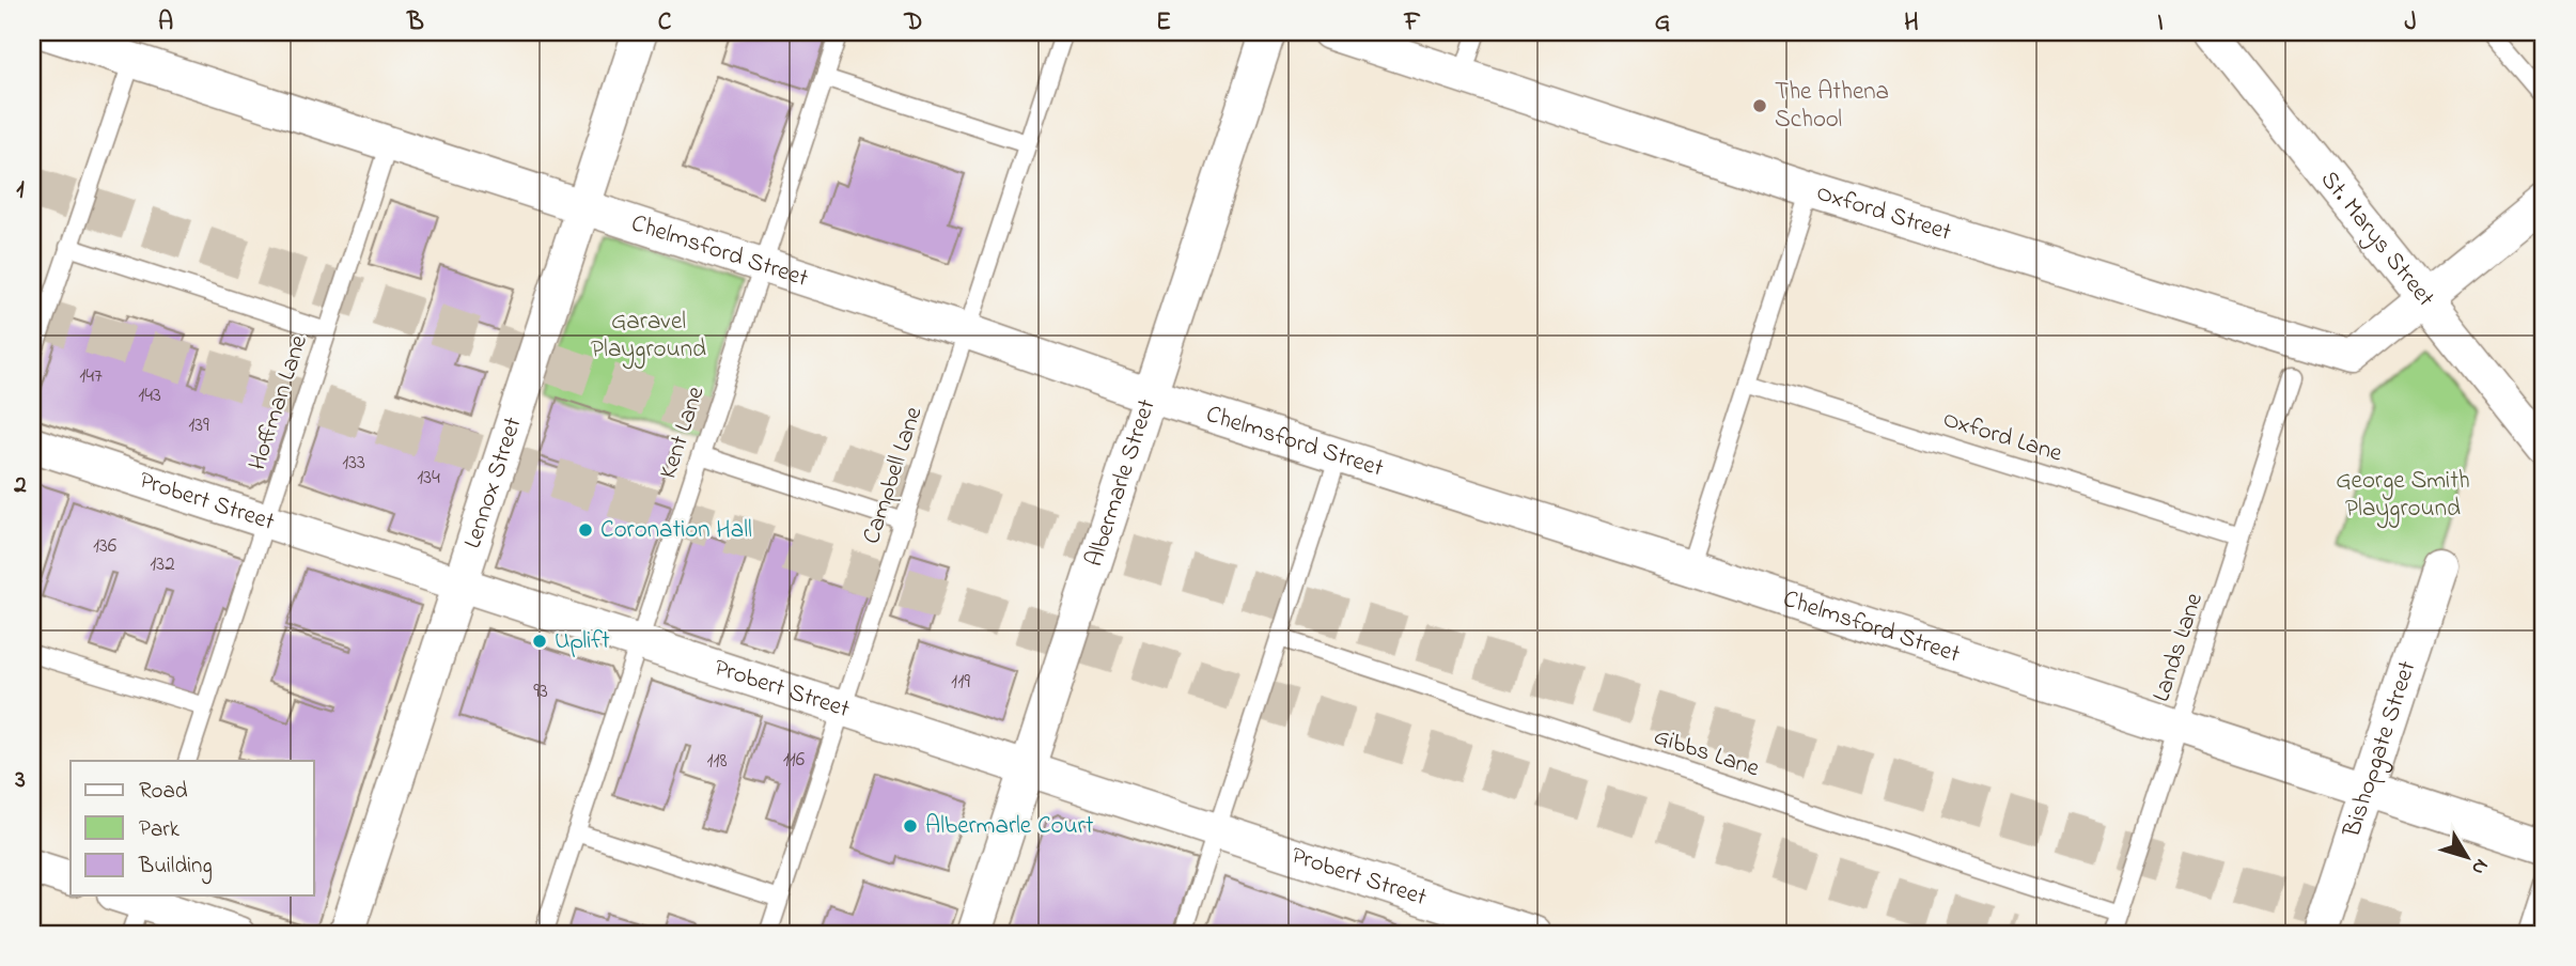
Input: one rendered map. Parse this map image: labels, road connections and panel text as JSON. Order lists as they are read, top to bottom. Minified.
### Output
{"streets":{"street":["Oxford Street","St. Marys Street","Chelmsford Street","Lennox Street","Albermarle Street","Probert Street","Bishopgate Street"],"lane":["Hoffman Lane","Kent Lane","Oxford Lane","Campbell Lane","Lands Lane","Gibbs Lane"]},"crossings":[["Oxford Street","St. Marys Street"],["Chelmsford Street","Hoffman Lane"],["Chelmsford Street","Kent Lane"],["Chelmsford Street","Campbell Lane"],["Chelmsford Street","Lennox Street"],["Chelmsford Street","Albermarle Street"],["Chelmsford Street","Lands Lane"],["Chelmsford Street","Bishopgate Street"],["Hoffman Lane","Probert Street"],["Kent Lane","Probert Street"],["Oxford Lane","Lands Lane"],["Campbell Lane","Probert Street"],["Lennox Street","Probert Street"],["Albermarle Street","Probert Street"],["Lands Lane","Gibbs Lane"]],"parks":["Garavel Playground","George Smith Playground"],"places":["The Athena School","Coronation Hall","Uplift","Albermarle Court"],"house_numbers":["147","143","139","133","134","136","132","119","93","116","118"],"legend":["Road","Park","Building"],"north":"bottom right","grid":{"columns":["A","B","C","D","E","F","G","H","I","J"],"rows":["1","2","3"]}}
